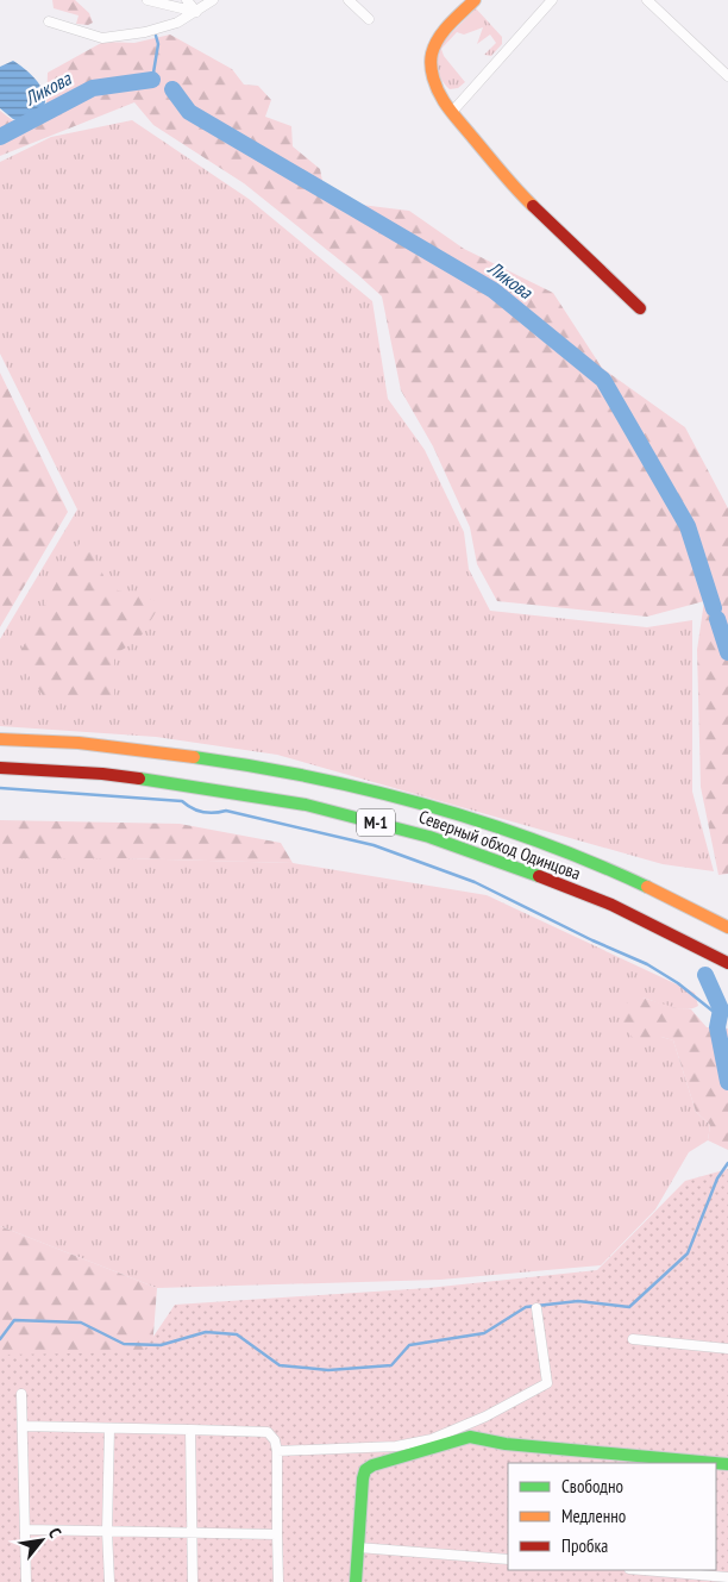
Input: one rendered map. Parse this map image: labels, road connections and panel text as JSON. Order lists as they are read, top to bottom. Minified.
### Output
{"streets":{"main road":["М-1","Северный обход Одинцова"]},"water":["Ликова"],"legend":["Свободно","Медленно","Пробка"],"north":"top right"}
